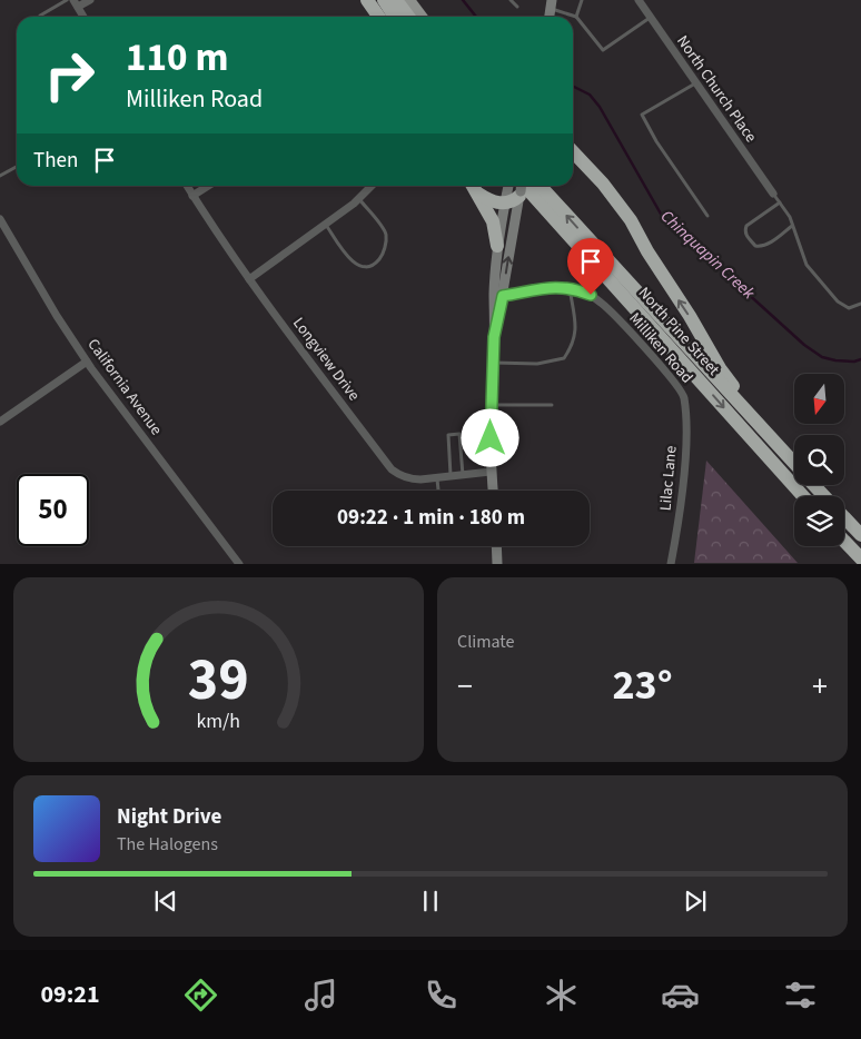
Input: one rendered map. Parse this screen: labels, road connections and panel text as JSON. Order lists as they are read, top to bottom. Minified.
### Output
{"streets":{"highway":["North Pine Street"],"street":["North Church Place","Milliken Road","Longview Drive","California Avenue","Lilac Lane"]},"crossings":[["Milliken Road","Lilac Lane"]],"water":["Chinquapin Creek"],"north":"bottom","page":{"turn":["110 m","Milliken Road"],"then":"Then","limit":"50","trip":"09:22 · 1 min · 180 m","tile":"Climate","heat":["−","23°","+"],"song":["Night Drive","The Halogens"],"tabs":"09:21","gauge":["39","km/h"]}}
